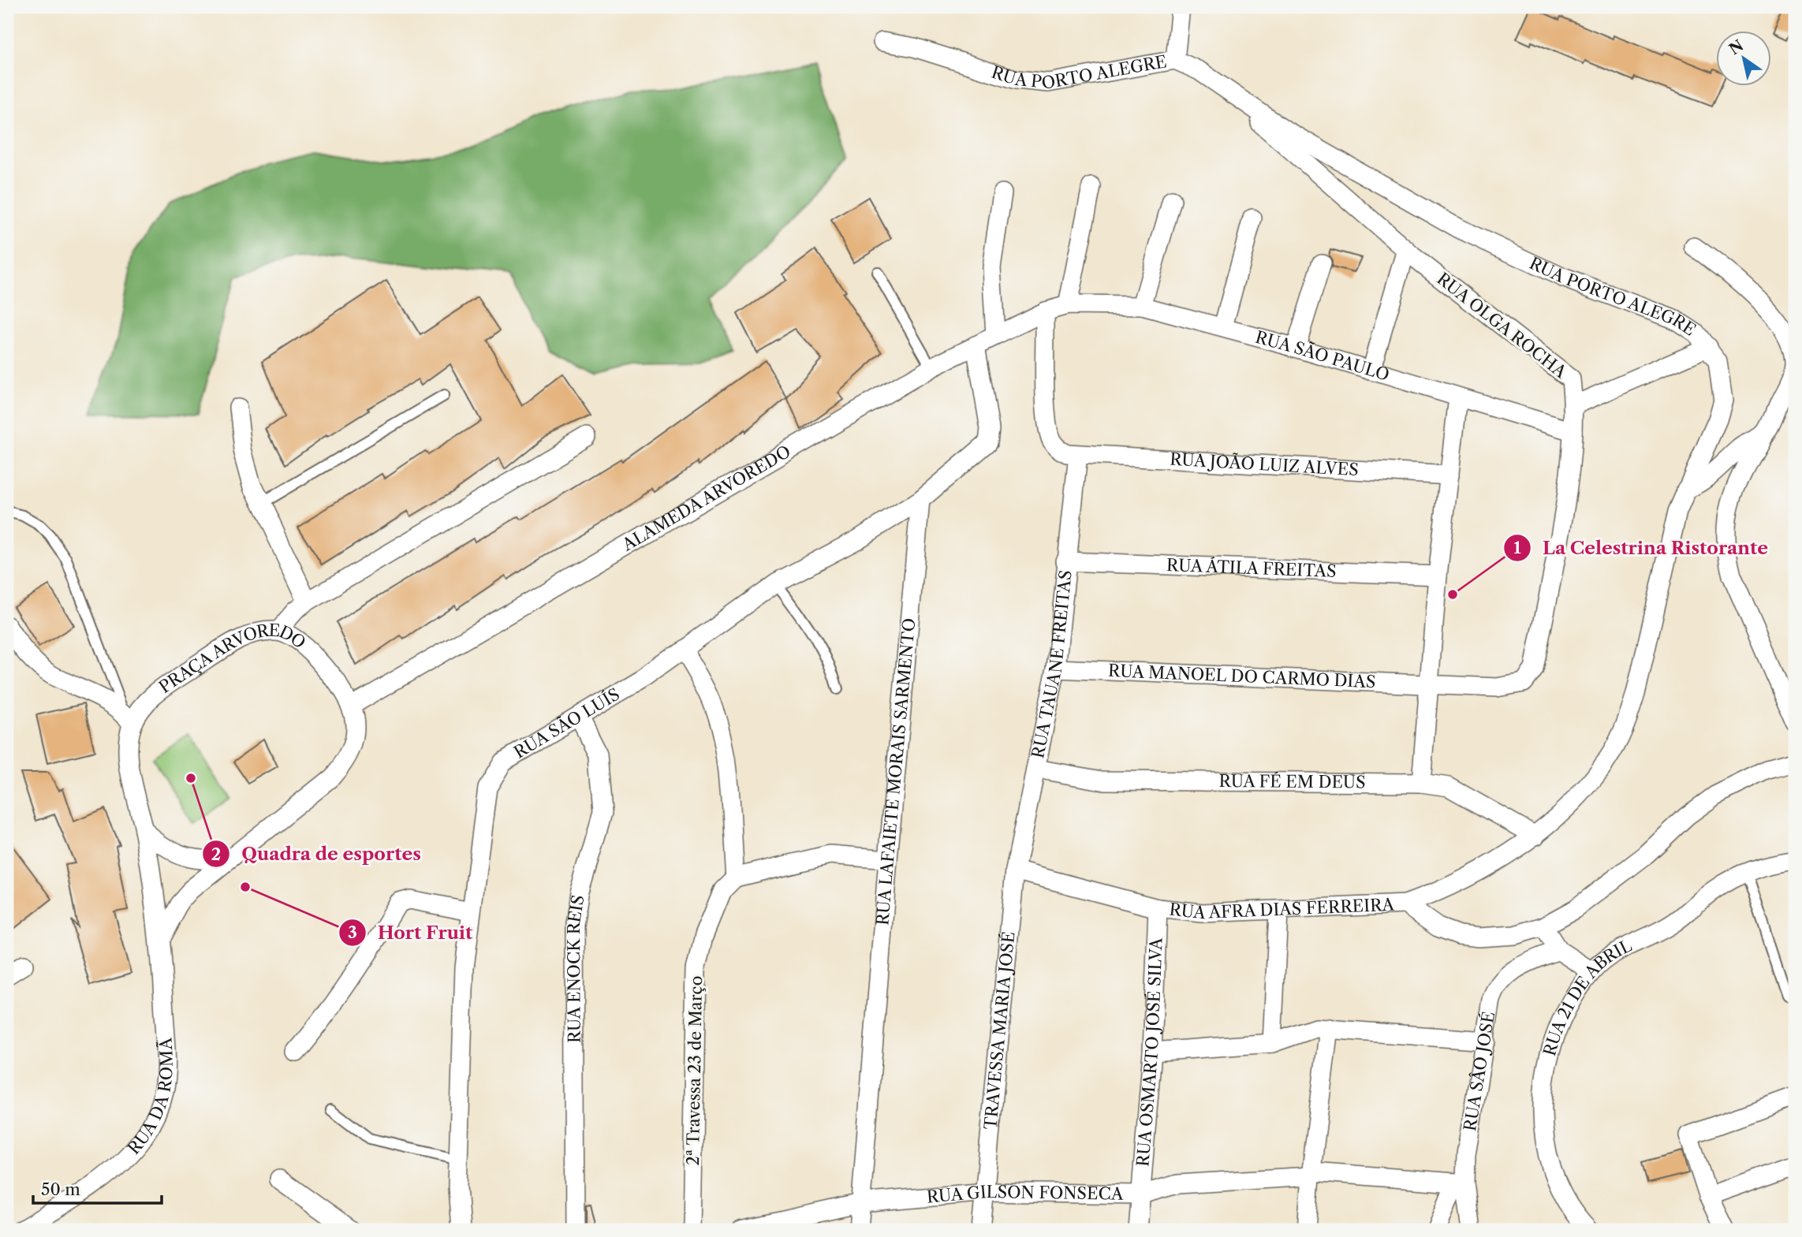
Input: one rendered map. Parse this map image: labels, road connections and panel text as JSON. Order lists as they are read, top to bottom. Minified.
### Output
{"streets":{"street":["RUA PORTO ALEGRE","RUA OLGA ROCHA","RUA SÃO PAULO","RUA JOÃO LUIZ ALVES","ALAMEDA ARVOREDO","RUA ÁTILA FREITAS","RUA TAUANE FREITAS","PRAÇA ARVOREDO","RUA MANOEL DO CARMO DIAS","RUA SÃO LUÍS","RUA LAFAIETE MORAIS SARMENTO","RUA FÉ EM DEUS","RUA AFRA DIAS FERREIRA","RUA ENOCK REIS","RUA 21 DE ABRIL","TRAVESSA MARIA JOSÉ","RUA OSMARTO JOSÉ SILVA","2ª Travessa 23 de Março","RUA SÂO JOSÉ","RUA DA ROMÃ","RUA GILSON FONSECA"]},"crossings":[["RUA PORTO ALEGRE","RUA OLGA ROCHA"],["RUA PORTO ALEGRE","RUA FÉ EM DEUS"],["RUA PORTO ALEGRE","RUA AFRA DIAS FERREIRA"],["RUA OLGA ROCHA","RUA SÃO PAULO"],["RUA OLGA ROCHA","RUA MANOEL DO CARMO DIAS"],["RUA SÃO PAULO","ALAMEDA ARVOREDO"],["RUA JOÃO LUIZ ALVES","RUA TAUANE FREITAS"],["ALAMEDA ARVOREDO","PRAÇA ARVOREDO"],["RUA ÁTILA FREITAS","RUA TAUANE FREITAS"],["RUA TAUANE FREITAS","RUA MANOEL DO CARMO DIAS"],["RUA TAUANE FREITAS","RUA FÉ EM DEUS"],["RUA TAUANE FREITAS","RUA AFRA DIAS FERREIRA"],["RUA TAUANE FREITAS","TRAVESSA MARIA JOSÉ"],["PRAÇA ARVOREDO","RUA DA ROMÃ"],["RUA SÃO LUÍS","RUA LAFAIETE MORAIS SARMENTO"],["RUA SÃO LUÍS","RUA ENOCK REIS"],["RUA LAFAIETE MORAIS SARMENTO","RUA GILSON FONSECA"],["RUA AFRA DIAS FERREIRA","TRAVESSA MARIA JOSÉ"],["RUA AFRA DIAS FERREIRA","RUA OSMARTO JOSÉ SILVA"],["TRAVESSA MARIA JOSÉ","RUA GILSON FONSECA"],["RUA OSMARTO JOSÉ SILVA","RUA GILSON FONSECA"],["RUA SÂO JOSÉ","RUA GILSON FONSECA"]],"places":["La Celestrina Ristorante","Quadra de esportes","Hort Fruit"],"scale_bar":"50 m","north":"top left"}
